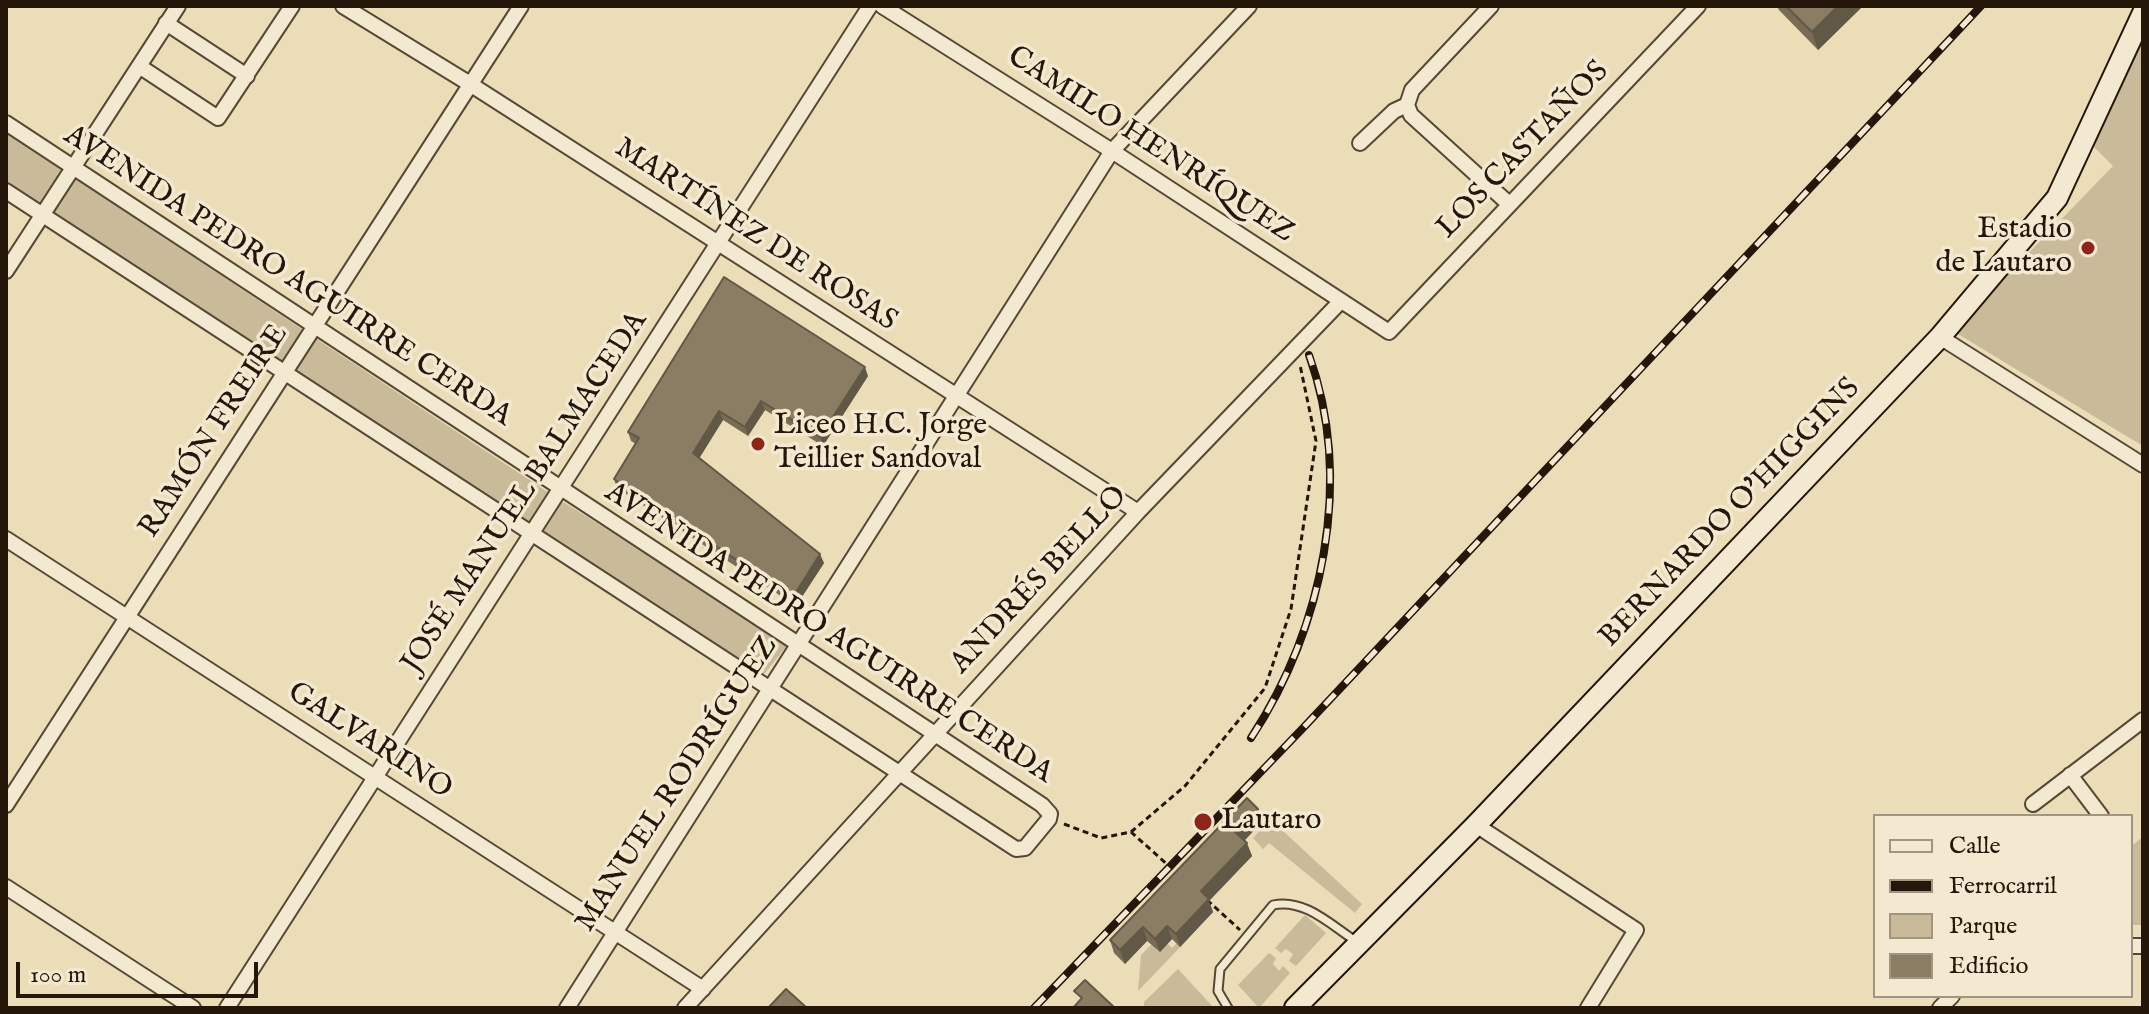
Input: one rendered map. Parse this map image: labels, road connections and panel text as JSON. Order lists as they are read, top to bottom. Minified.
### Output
{"streets":{"main road":["BERNARDO O'HIGGINS"],"street":["CAMILO HENRÍQUEZ","LOS CASTAÑOS","MARTÍNEZ DE ROSAS","AVENIDA PEDRO AGUIRRE CERDA","RAMÓN FREIRE","JOSÉ MANUEL BALMACEDA","ANDRÉS BELLO","GALVARINO","MANUEL RODRÍGUEZ"]},"crossings":[["CAMILO HENRÍQUEZ","LOS CASTAÑOS"],["CAMILO HENRÍQUEZ","ANDRÉS BELLO"],["CAMILO HENRÍQUEZ","MANUEL RODRÍGUEZ"],["MARTÍNEZ DE ROSAS","RAMÓN FREIRE"],["MARTÍNEZ DE ROSAS","JOSÉ MANUEL BALMACEDA"],["MARTÍNEZ DE ROSAS","ANDRÉS BELLO"],["MARTÍNEZ DE ROSAS","MANUEL RODRÍGUEZ"],["AVENIDA PEDRO AGUIRRE CERDA","RAMÓN FREIRE"],["AVENIDA PEDRO AGUIRRE CERDA","JOSÉ MANUEL BALMACEDA"],["AVENIDA PEDRO AGUIRRE CERDA","ANDRÉS BELLO"],["AVENIDA PEDRO AGUIRRE CERDA","MANUEL RODRÍGUEZ"],["RAMÓN FREIRE","GALVARINO"],["JOSÉ MANUEL BALMACEDA","GALVARINO"],["ANDRÉS BELLO","GALVARINO"],["GALVARINO","MANUEL RODRÍGUEZ"]],"places":["Estadio de Lautaro","Liceo H.C. Jorge Teillier Sandoval","Lautaro"],"legend":["Calle","Ferrocarril","Parque","Edificio"],"scale_bar":"100 m"}
